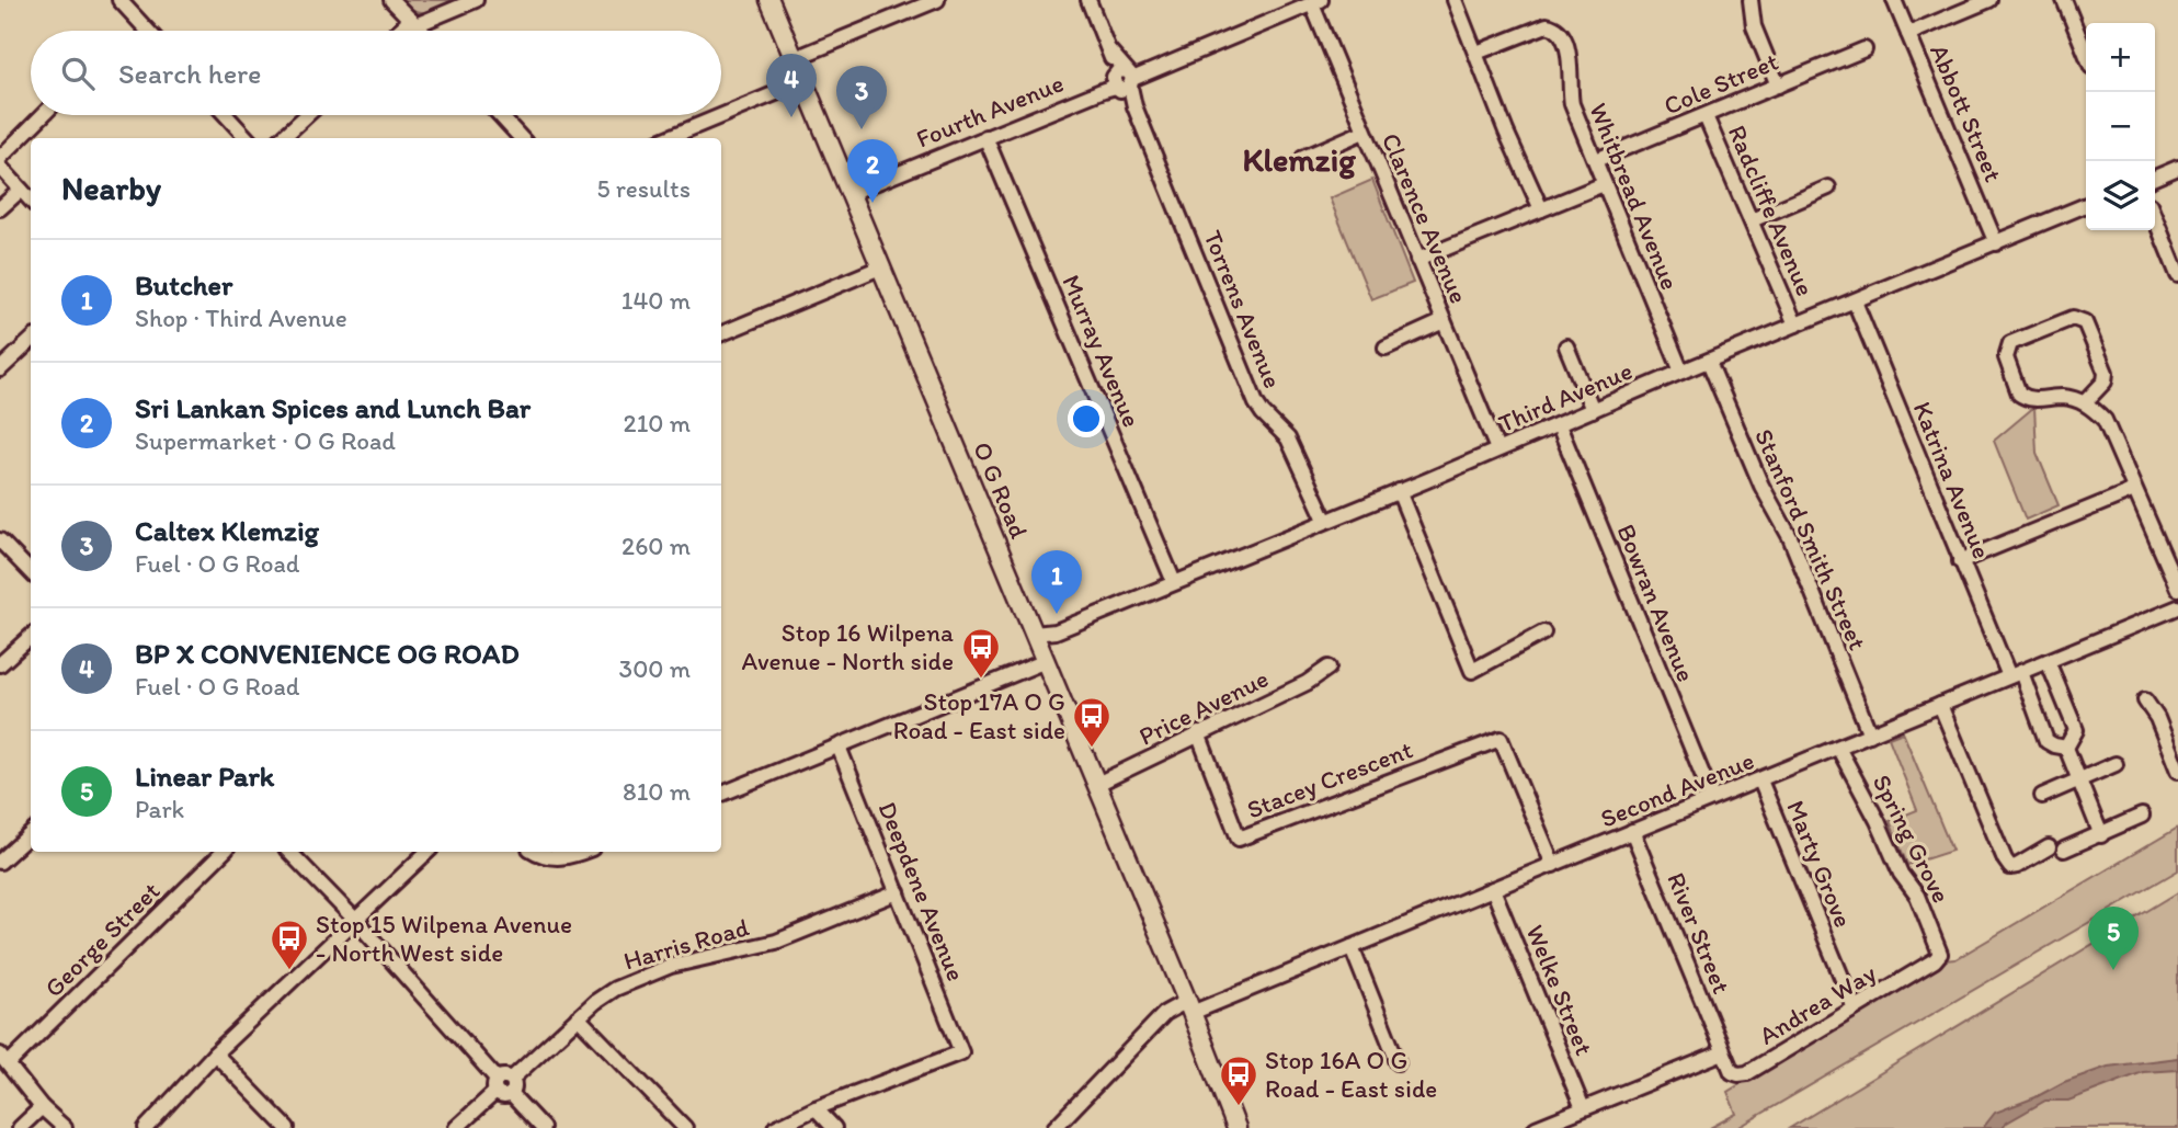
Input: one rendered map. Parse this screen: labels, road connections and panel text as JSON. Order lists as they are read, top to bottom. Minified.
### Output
{"streets":{"main road":["O G Road"],"street":["Cole Street","Fourth Avenue","Abbott Street","Whitbread Avenue","Radcliffe Avenue","Clarence Avenue","Torrens Avenue","Murray Avenue","Third Avenue","Katrina Avenue","Stanford Smith Street","Bowran Avenue","Price Avenue","Stacey Crescent","Second Avenue","Spring Grove","Marty Grove","Deepdene Avenue","River Street","George Street","Harris Road","Welke Street","Andrea Way"]},"crossings":[["Cole Street","Whitbread Avenue"],["Cole Street","Radcliffe Avenue"],["Fourth Avenue","Clarence Avenue"],["Fourth Avenue","Torrens Avenue"],["Fourth Avenue","Murray Avenue"],["Fourth Avenue","O G Road"],["Abbott Street","Third Avenue"],["Whitbread Avenue","Third Avenue"],["Radcliffe Avenue","Third Avenue"],["Clarence Avenue","Third Avenue"],["Torrens Avenue","Third Avenue"],["Murray Avenue","Third Avenue"],["Third Avenue","Katrina Avenue"],["Third Avenue","O G Road"],["Third Avenue","Stanford Smith Street"],["Third Avenue","Bowran Avenue"],["Katrina Avenue","Second Avenue"],["O G Road","Price Avenue"],["O G Road","Second Avenue"],["Stanford Smith Street","Second Avenue"],["Bowran Avenue","Second Avenue"],["Price Avenue","Stacey Crescent"],["Stacey Crescent","Second Avenue"],["Second Avenue","Spring Grove"],["Second Avenue","Marty Grove"],["Second Avenue","River Street"],["Second Avenue","Welke Street"],["Spring Grove","Andrea Way"],["Marty Grove","Andrea Way"],["Deepdene Avenue","Harris Road"],["River Street","Andrea Way"]],"districts":["Klemzig"],"places":{"bus stop":["Stop 16 Wilpena Avenue - North side","Stop 17A O G Road - East side","Stop 15 Wilpena Avenue - North West side","Stop 16A O G Road - East side"]},"page":{"map_buttons":["+","−"],"search":"Search here","pins":["4","3","2","1","5"],"heading":["Nearby","5 results"],"list":[{"mark":"1","name":"Butcher","note":"Shop · Third Avenue","value":"140 m"},{"mark":"2","name":"Sri Lankan Spices and Lunch Bar","note":"Supermarket · O G Road","value":"210 m"},{"mark":"3","name":"Caltex Klemzig","note":"Fuel · O G Road","value":"260 m"},{"mark":"4","name":"BP X CONVENIENCE OG ROAD","note":"Fuel · O G Road","value":"300 m"},{"mark":"5","name":"Linear Park","note":"Park","value":"810 m"}]}}
